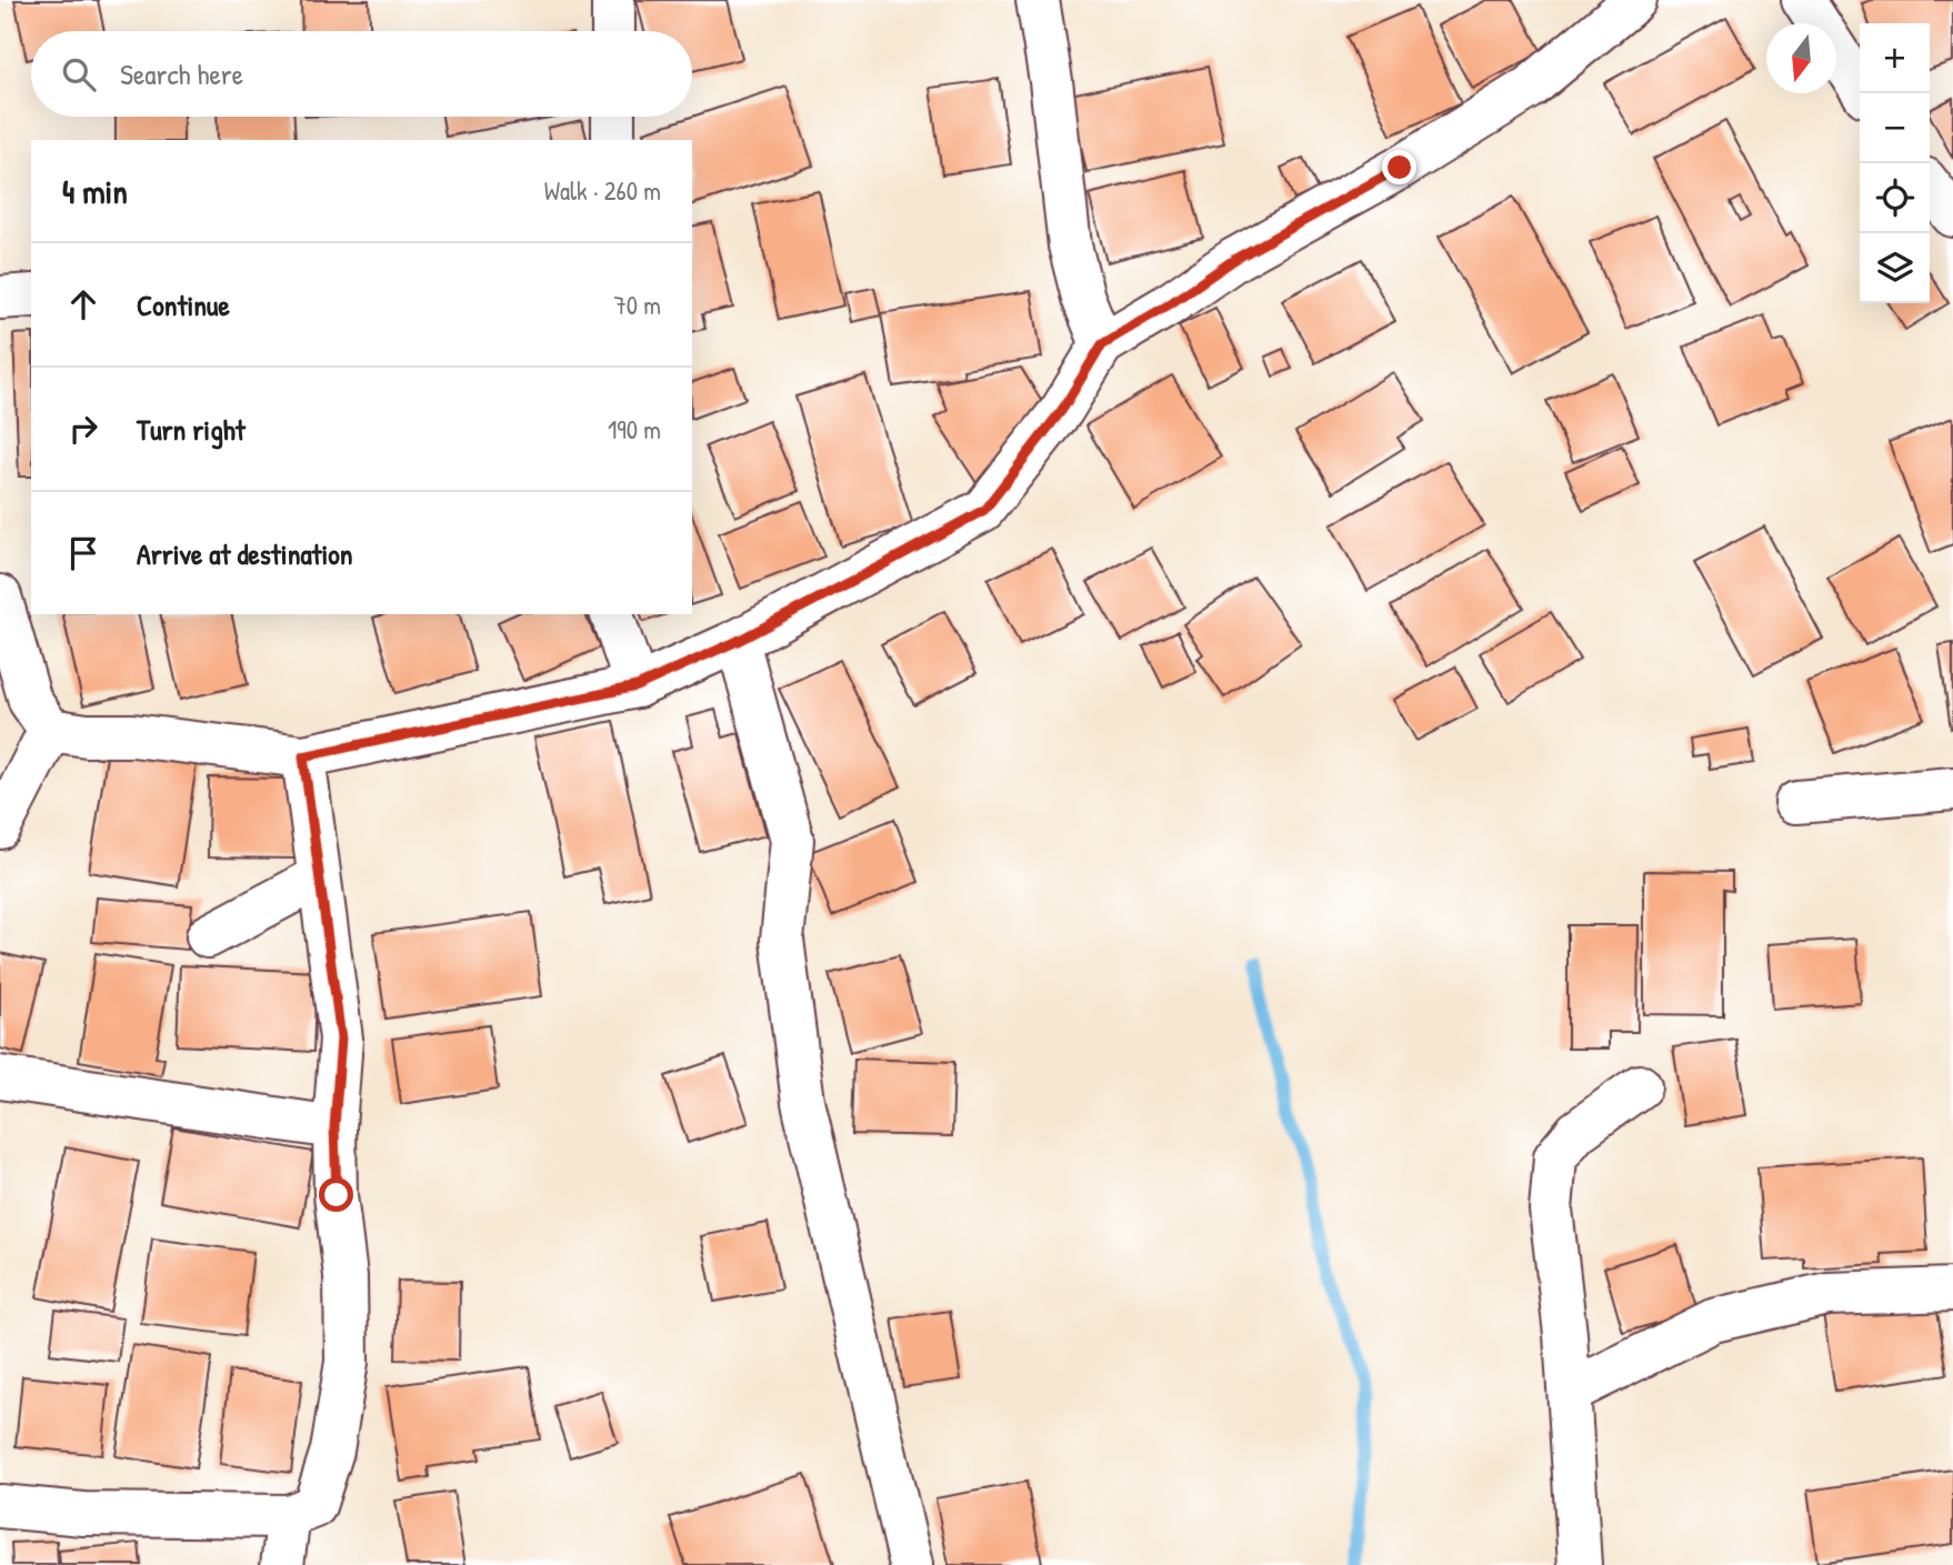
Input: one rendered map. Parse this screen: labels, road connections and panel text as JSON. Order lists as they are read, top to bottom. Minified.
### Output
{"north":"bottom","page":{"map_buttons":["+","−"],"search":"Search here","heading":["4 min","Walk · 260 m"],"list":[["Continue","70 m"],["Turn right","190 m"],"Arrive at destination"]}}
